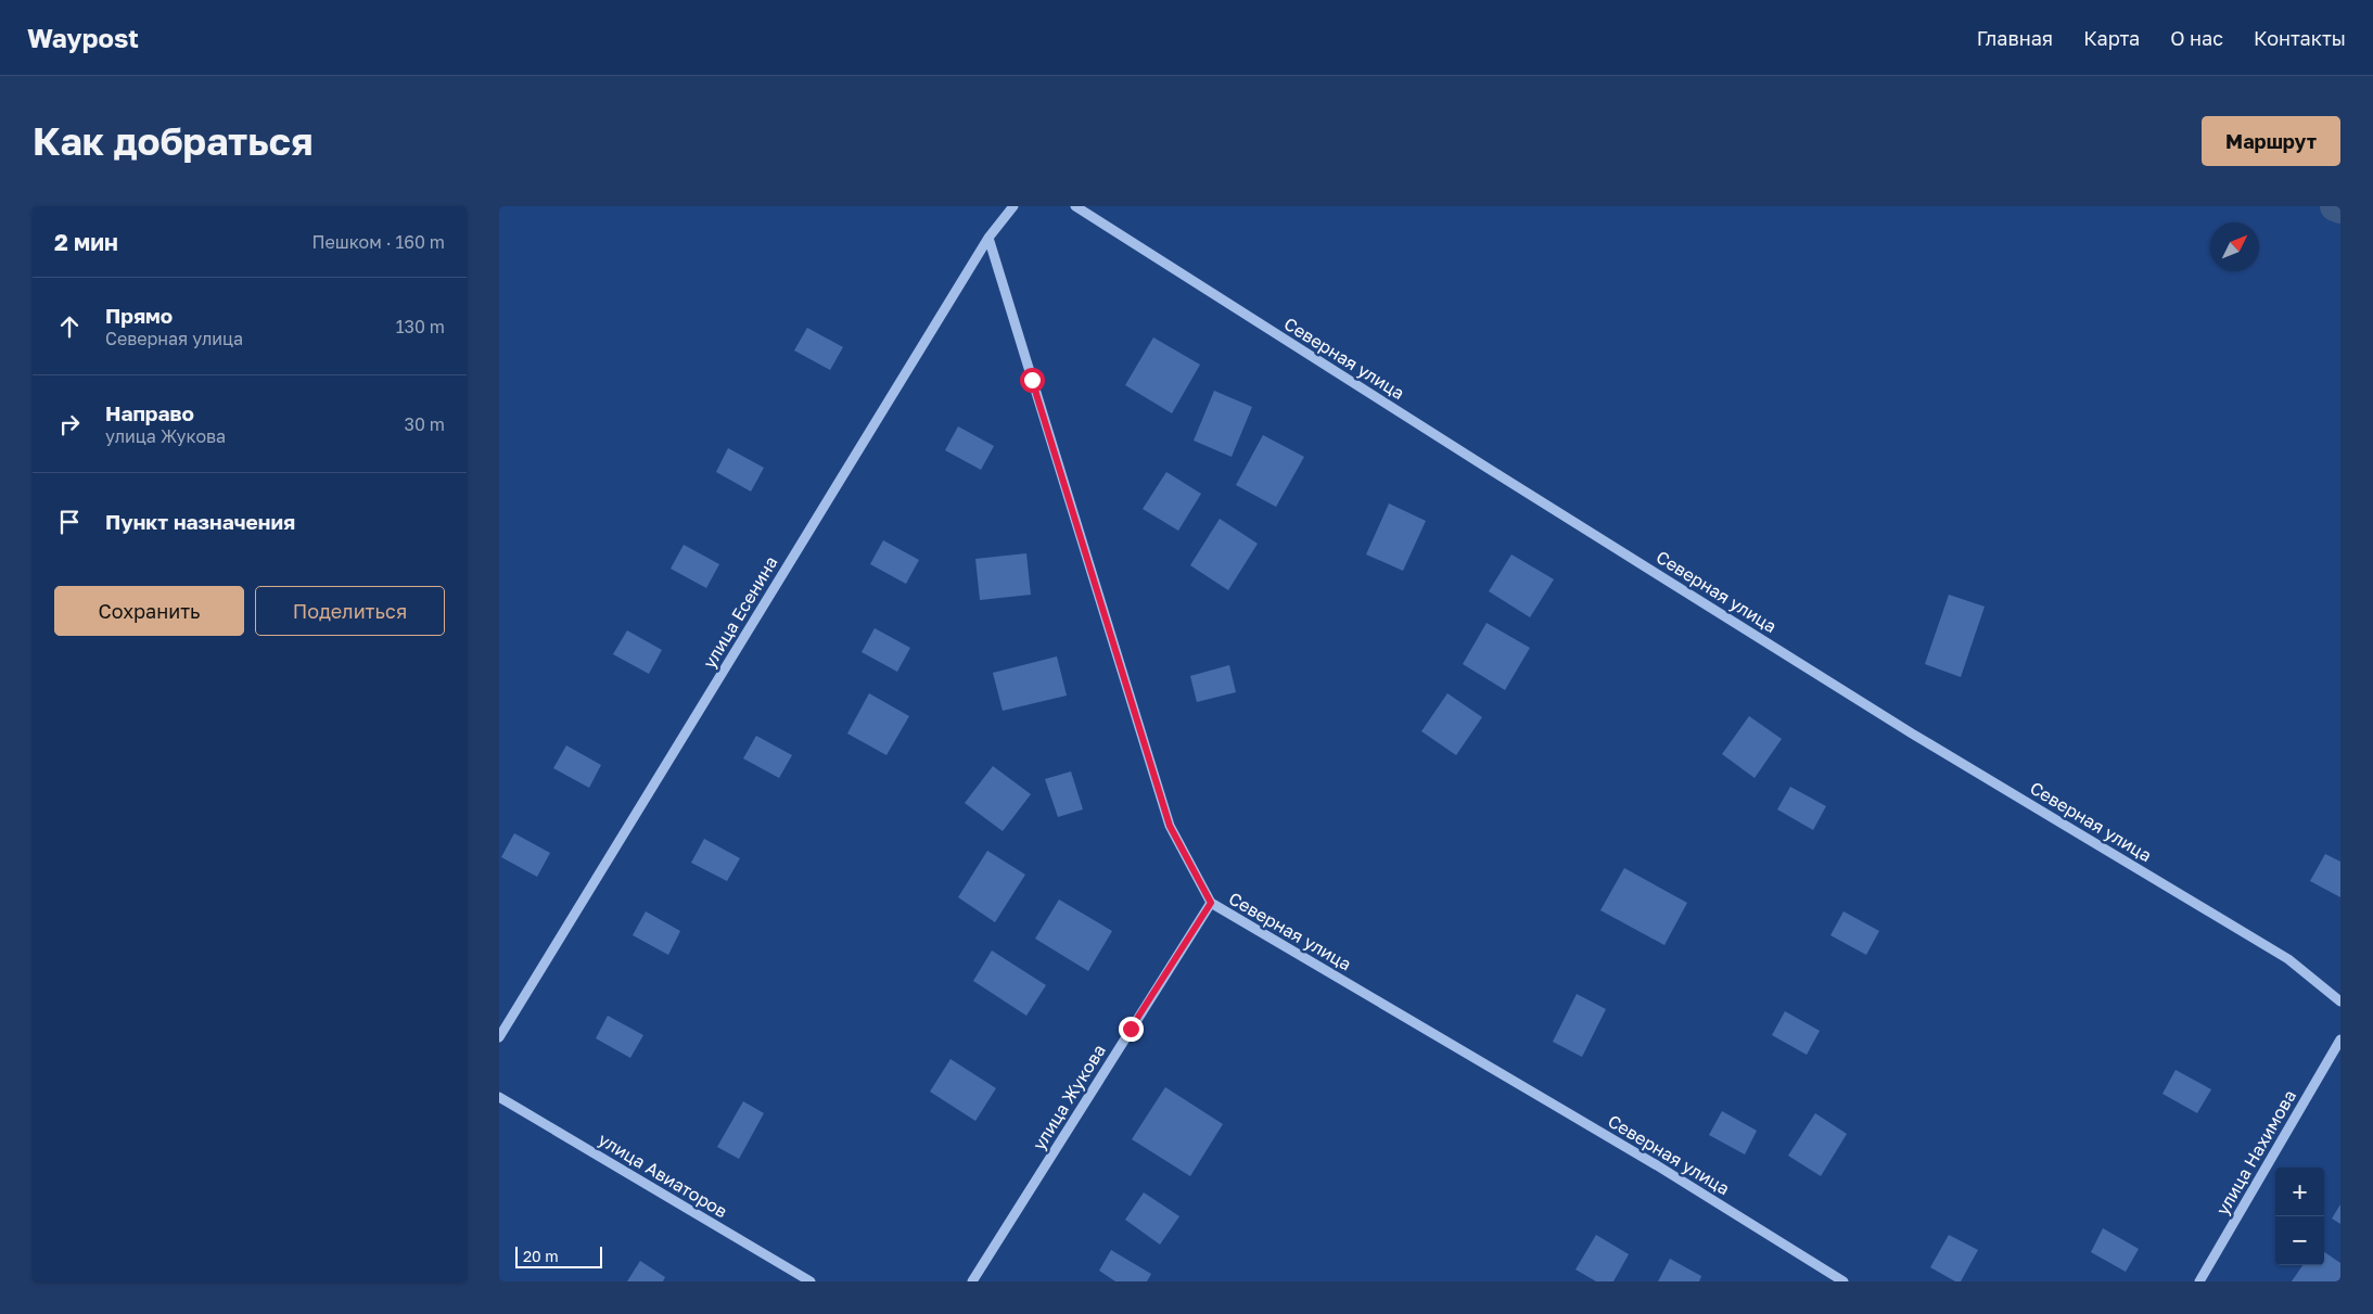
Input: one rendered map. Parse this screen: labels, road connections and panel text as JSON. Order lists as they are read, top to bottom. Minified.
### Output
{"streets":{"street":["Северная улица","улица Есенина","улица Жукова","улица Нахимова","улица Авиаторов"]},"crossings":[["Северная улица","улица Есенина"],["Северная улица","улица Жукова"]],"scale_bar":"20 m","north":"top right","page":{"header":"Waypost","nav":["Главная","Карта","О нас","Контакты"],"buttons":["Маршрут",["Сохранить","Поделиться"]],"title":"Как добраться","heading":["2 мин","Пешком · 160 m"],"list":[["Прямо","Северная улица","130 m"],["Направо","улица Жукова","30 m"],"Пункт назначения"],"map_buttons":["+","−"],"scale":"20 m"}}
